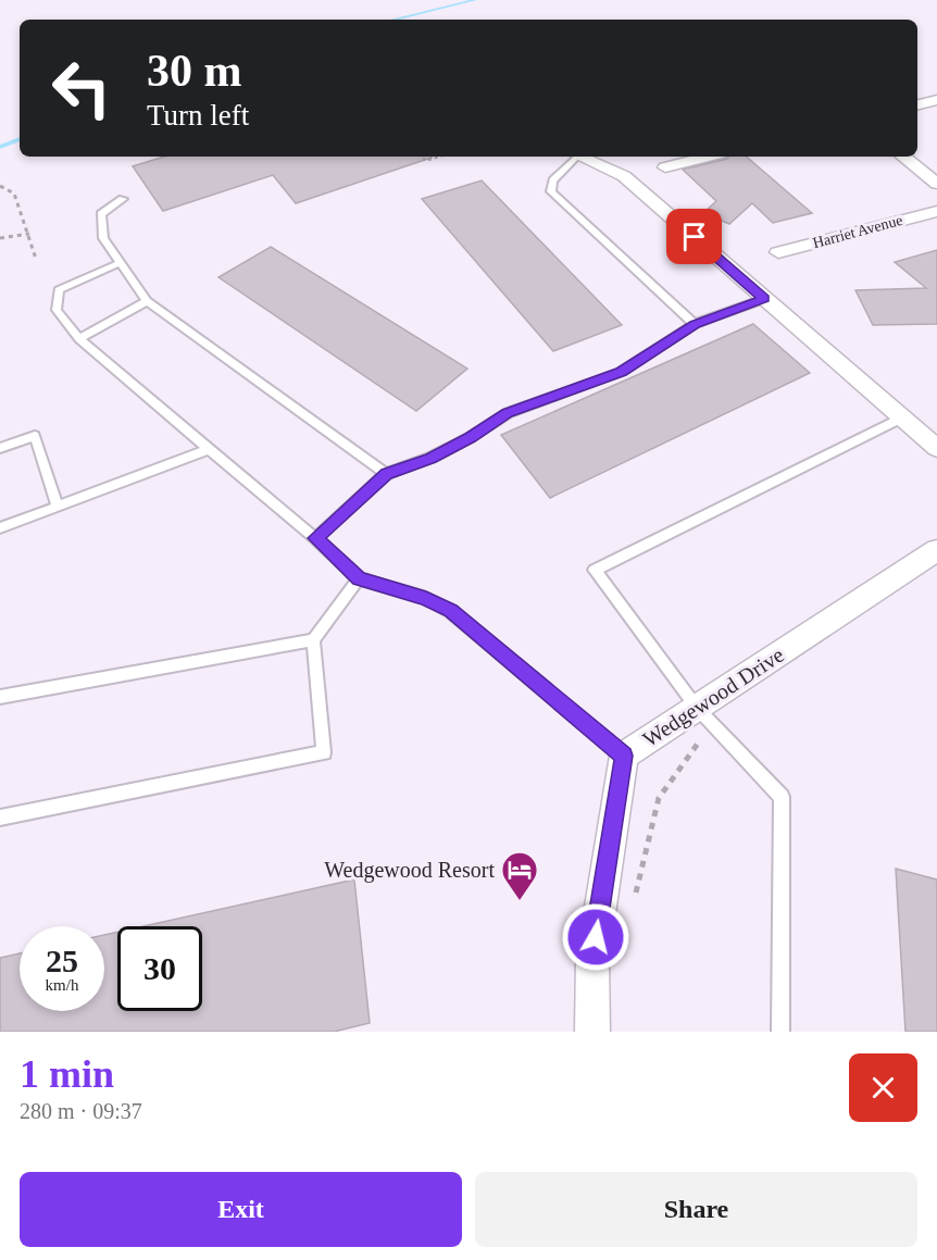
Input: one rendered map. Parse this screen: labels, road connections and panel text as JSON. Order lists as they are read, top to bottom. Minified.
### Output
{"streets":{"street":["Harriet Avenue","Wedgewood Drive"]},"places":{"hotel":["Wedgewood Resort"]},"page":{"turn":["30 m","Turn left"],"speed":"25 km/h","limit":"30","heading":["1 min","280 m · 09:37"],"buttons":["Exit","Share"]}}
